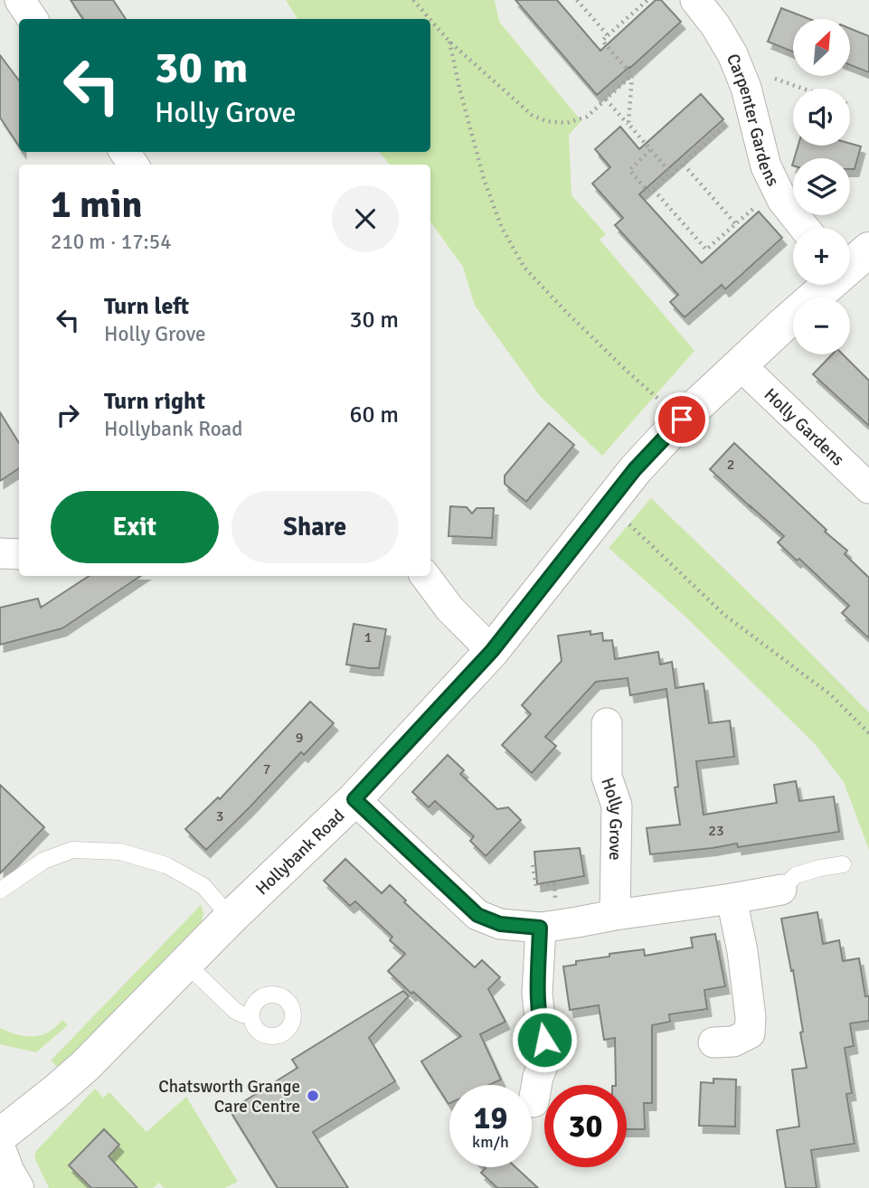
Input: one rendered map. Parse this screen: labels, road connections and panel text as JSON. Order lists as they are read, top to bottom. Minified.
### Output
{"streets":{"main road":["Hollybank Road"],"street":["Carpenter Gardens","Holly Gardens","Holly Grove"]},"crossings":[["Holly Gardens","Hollybank Road"]],"places":["Chatsworth Grange Care Centre"],"house_numbers":["2","1","9","7","3","23"],"north":"top right","page":{"map_buttons":["+","−"],"turn":["30 m","Holly Grove"],"heading":["1 min","210 m · 17:54"],"list":[{"name":"Turn left","note":"Holly Grove","value":"30 m"},{"name":"Turn right","note":"Hollybank Road","value":"60 m"}],"buttons":["Exit","Share"],"speed":"19 km/h","limit":"30"}}
